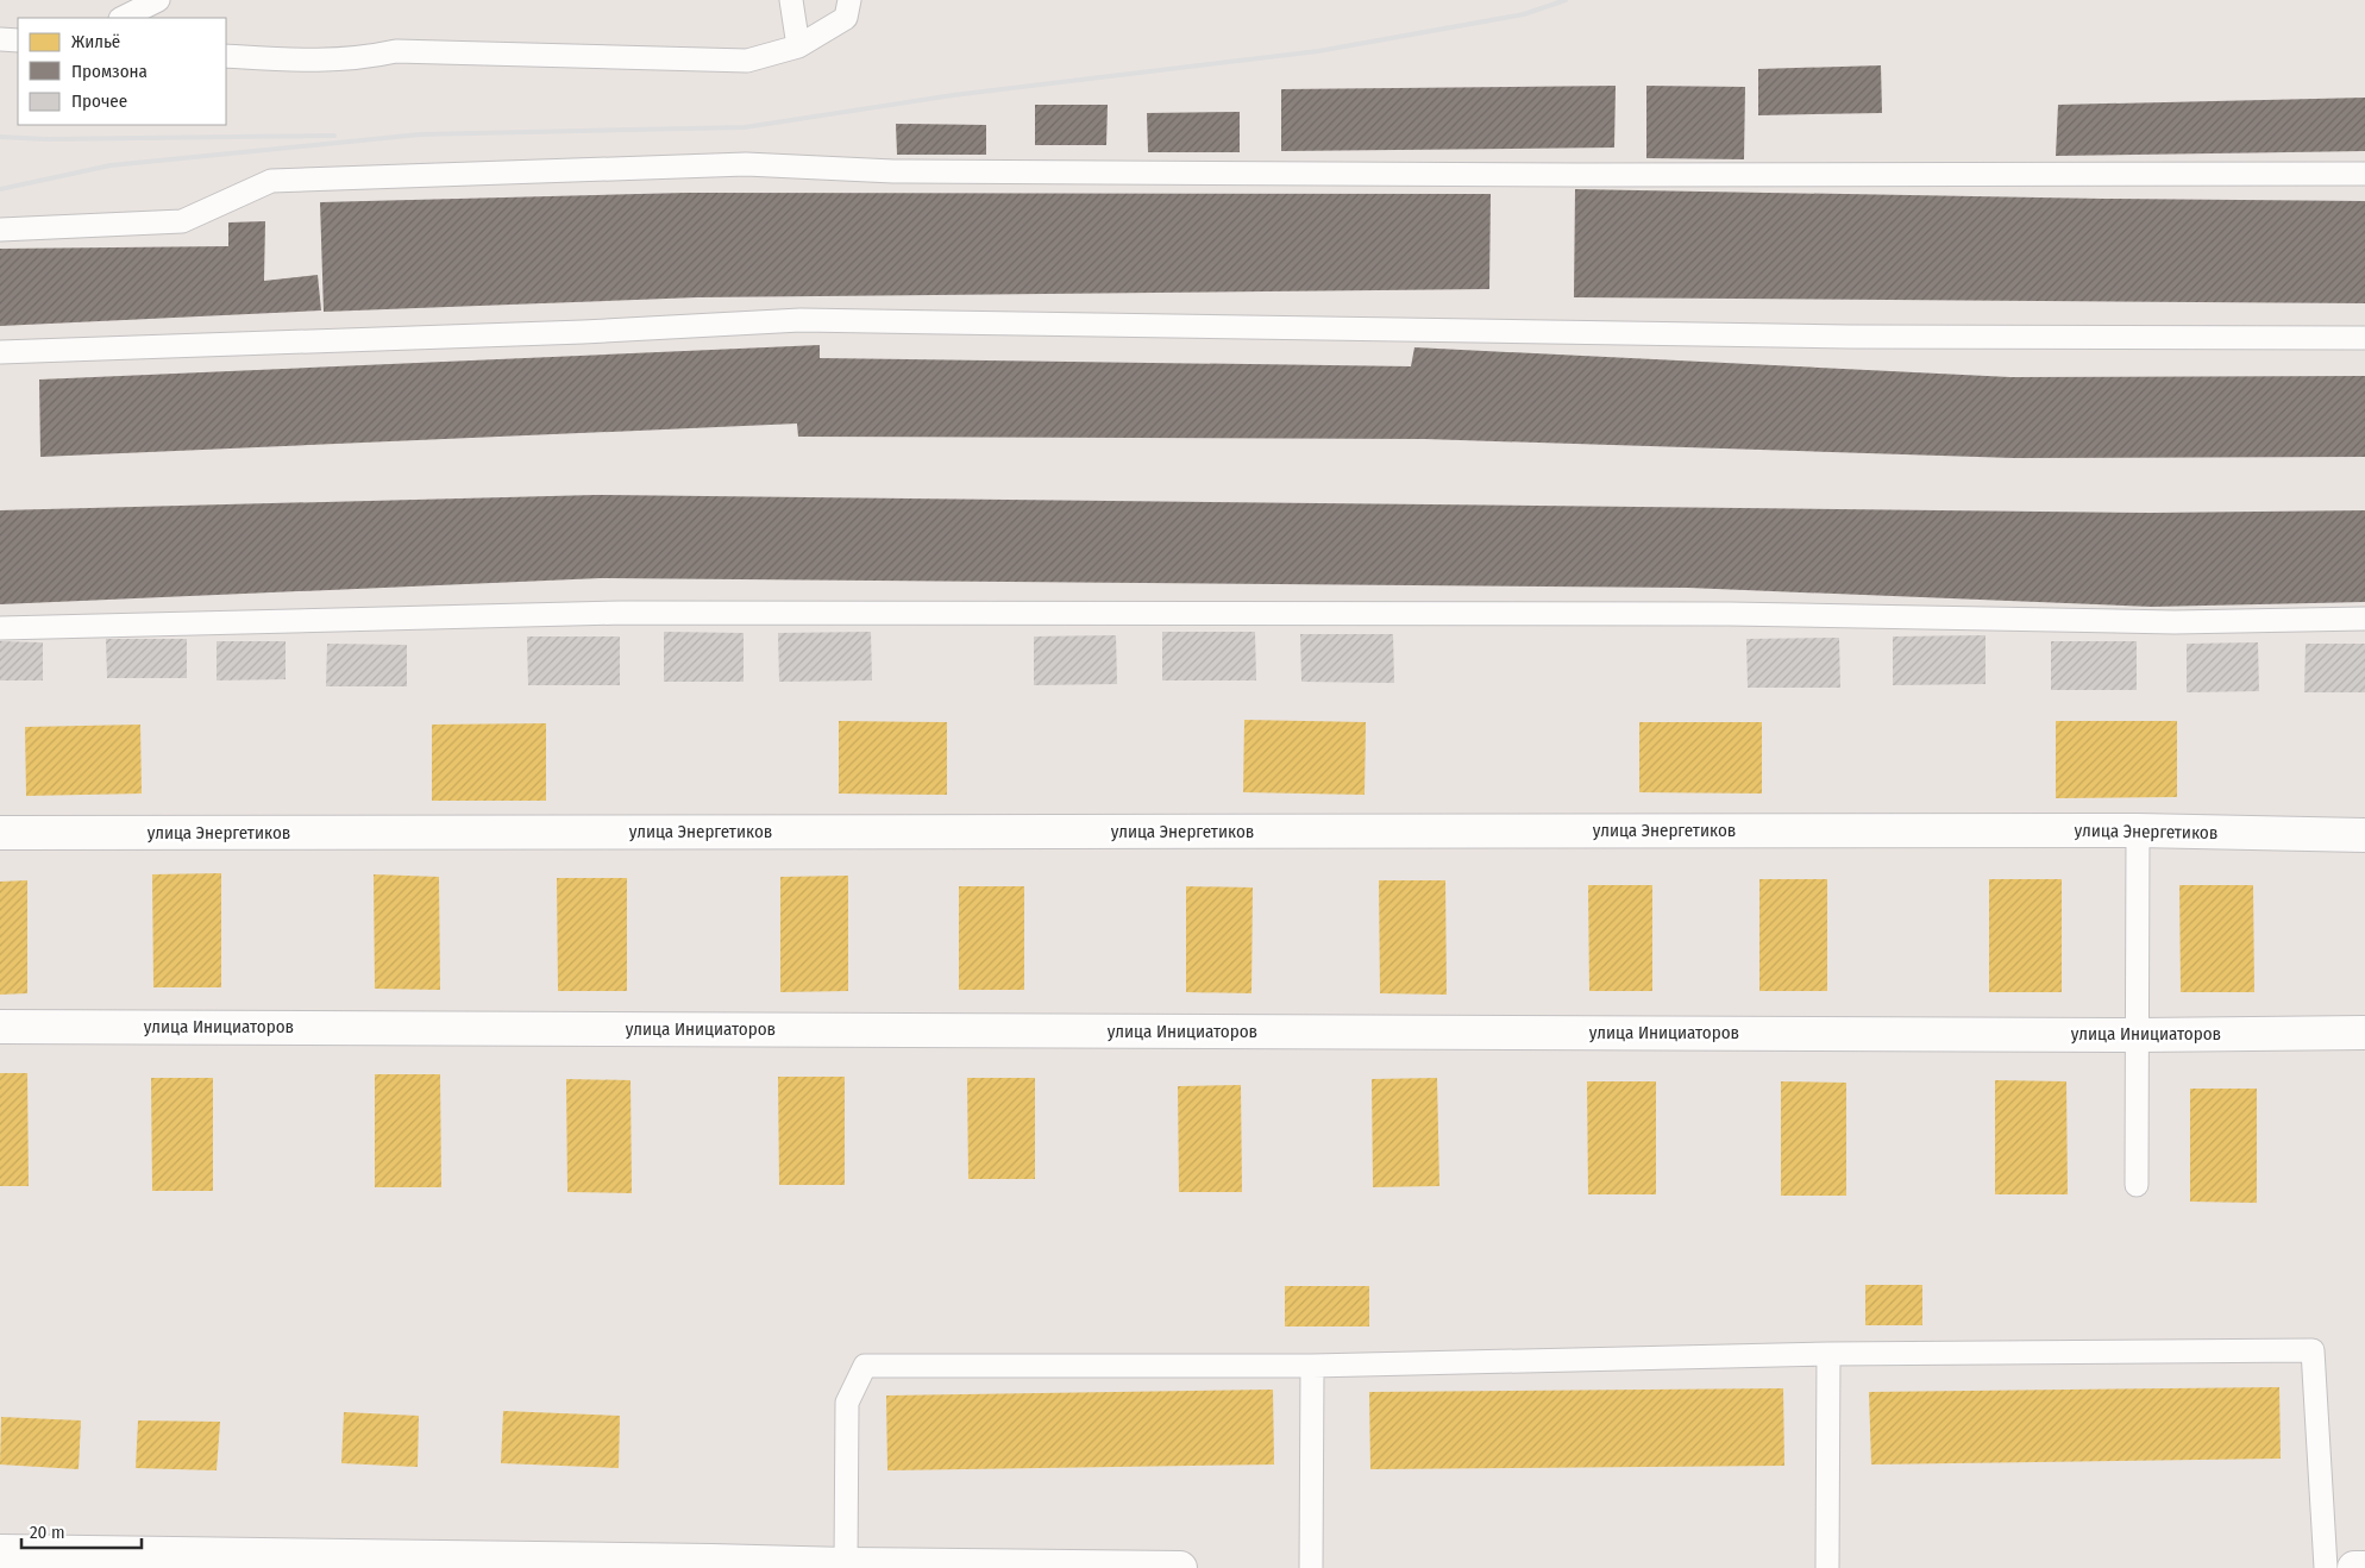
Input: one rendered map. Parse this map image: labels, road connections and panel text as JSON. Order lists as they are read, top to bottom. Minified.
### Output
{"streets":{"street":["улица Энергетиков","улица Инициаторов"]},"legend":["Жильё","Промзона","Прочее"],"scale_bar":"20 m"}
